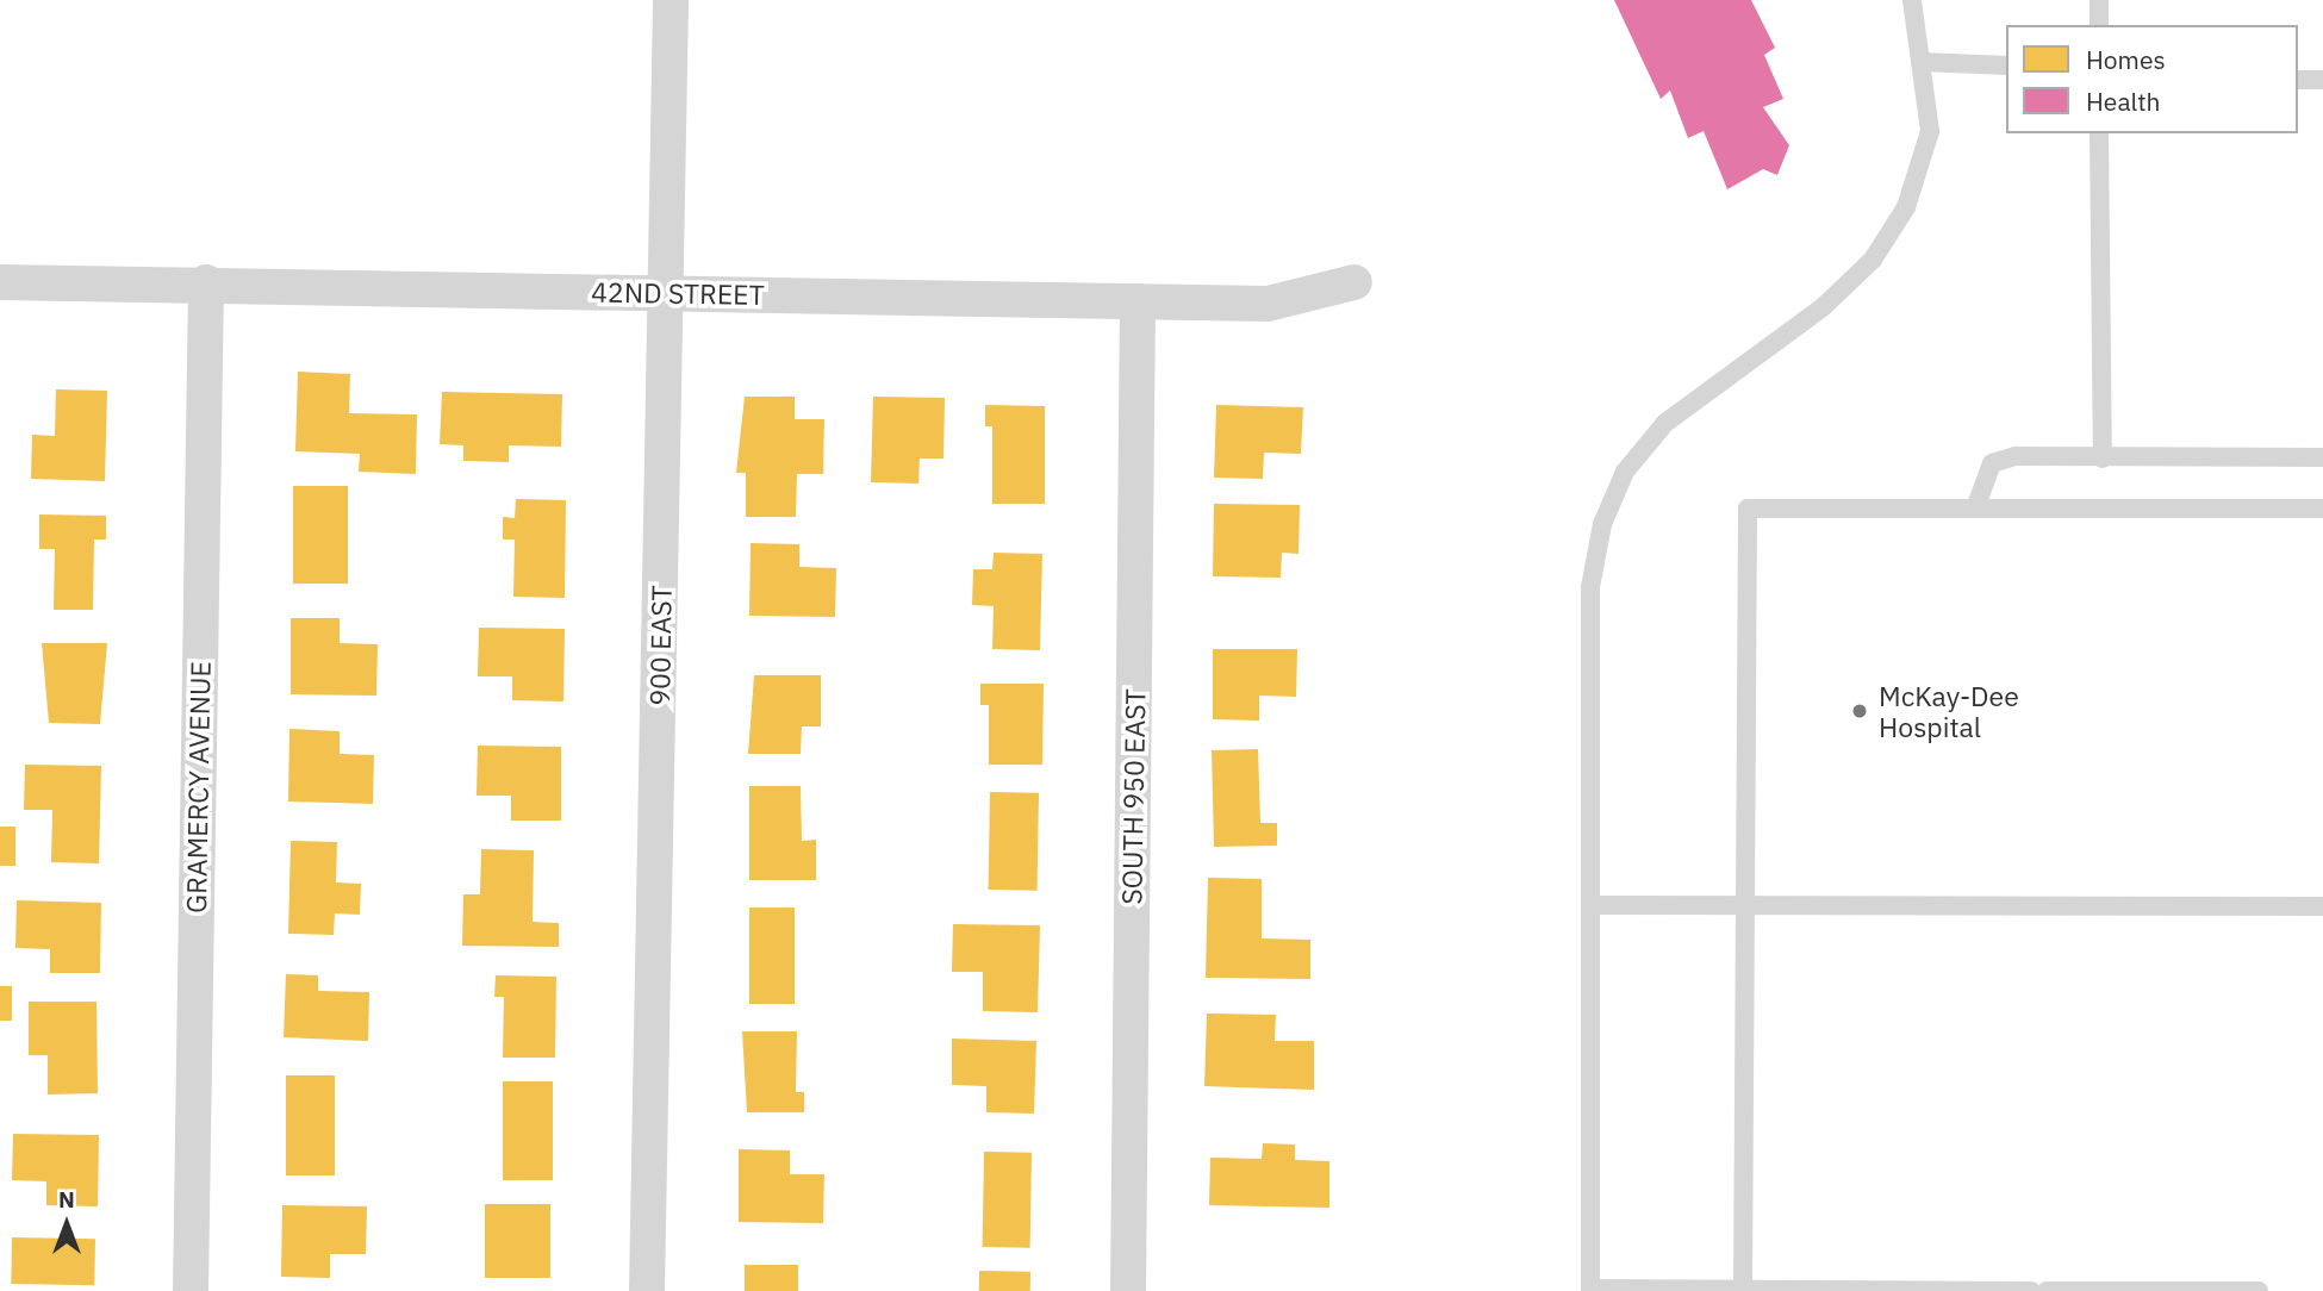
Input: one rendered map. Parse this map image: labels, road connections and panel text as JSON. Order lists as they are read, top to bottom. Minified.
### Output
{"streets":{"street":["42ND STREET","900 EAST","GRAMERCY AVENUE","SOUTH 950 EAST"]},"crossings":[["42ND STREET","900 EAST"],["42ND STREET","GRAMERCY AVENUE"],["42ND STREET","SOUTH 950 EAST"]],"places":["McKay-Dee Hospital"],"legend":["Homes","Health"],"north":"top"}
